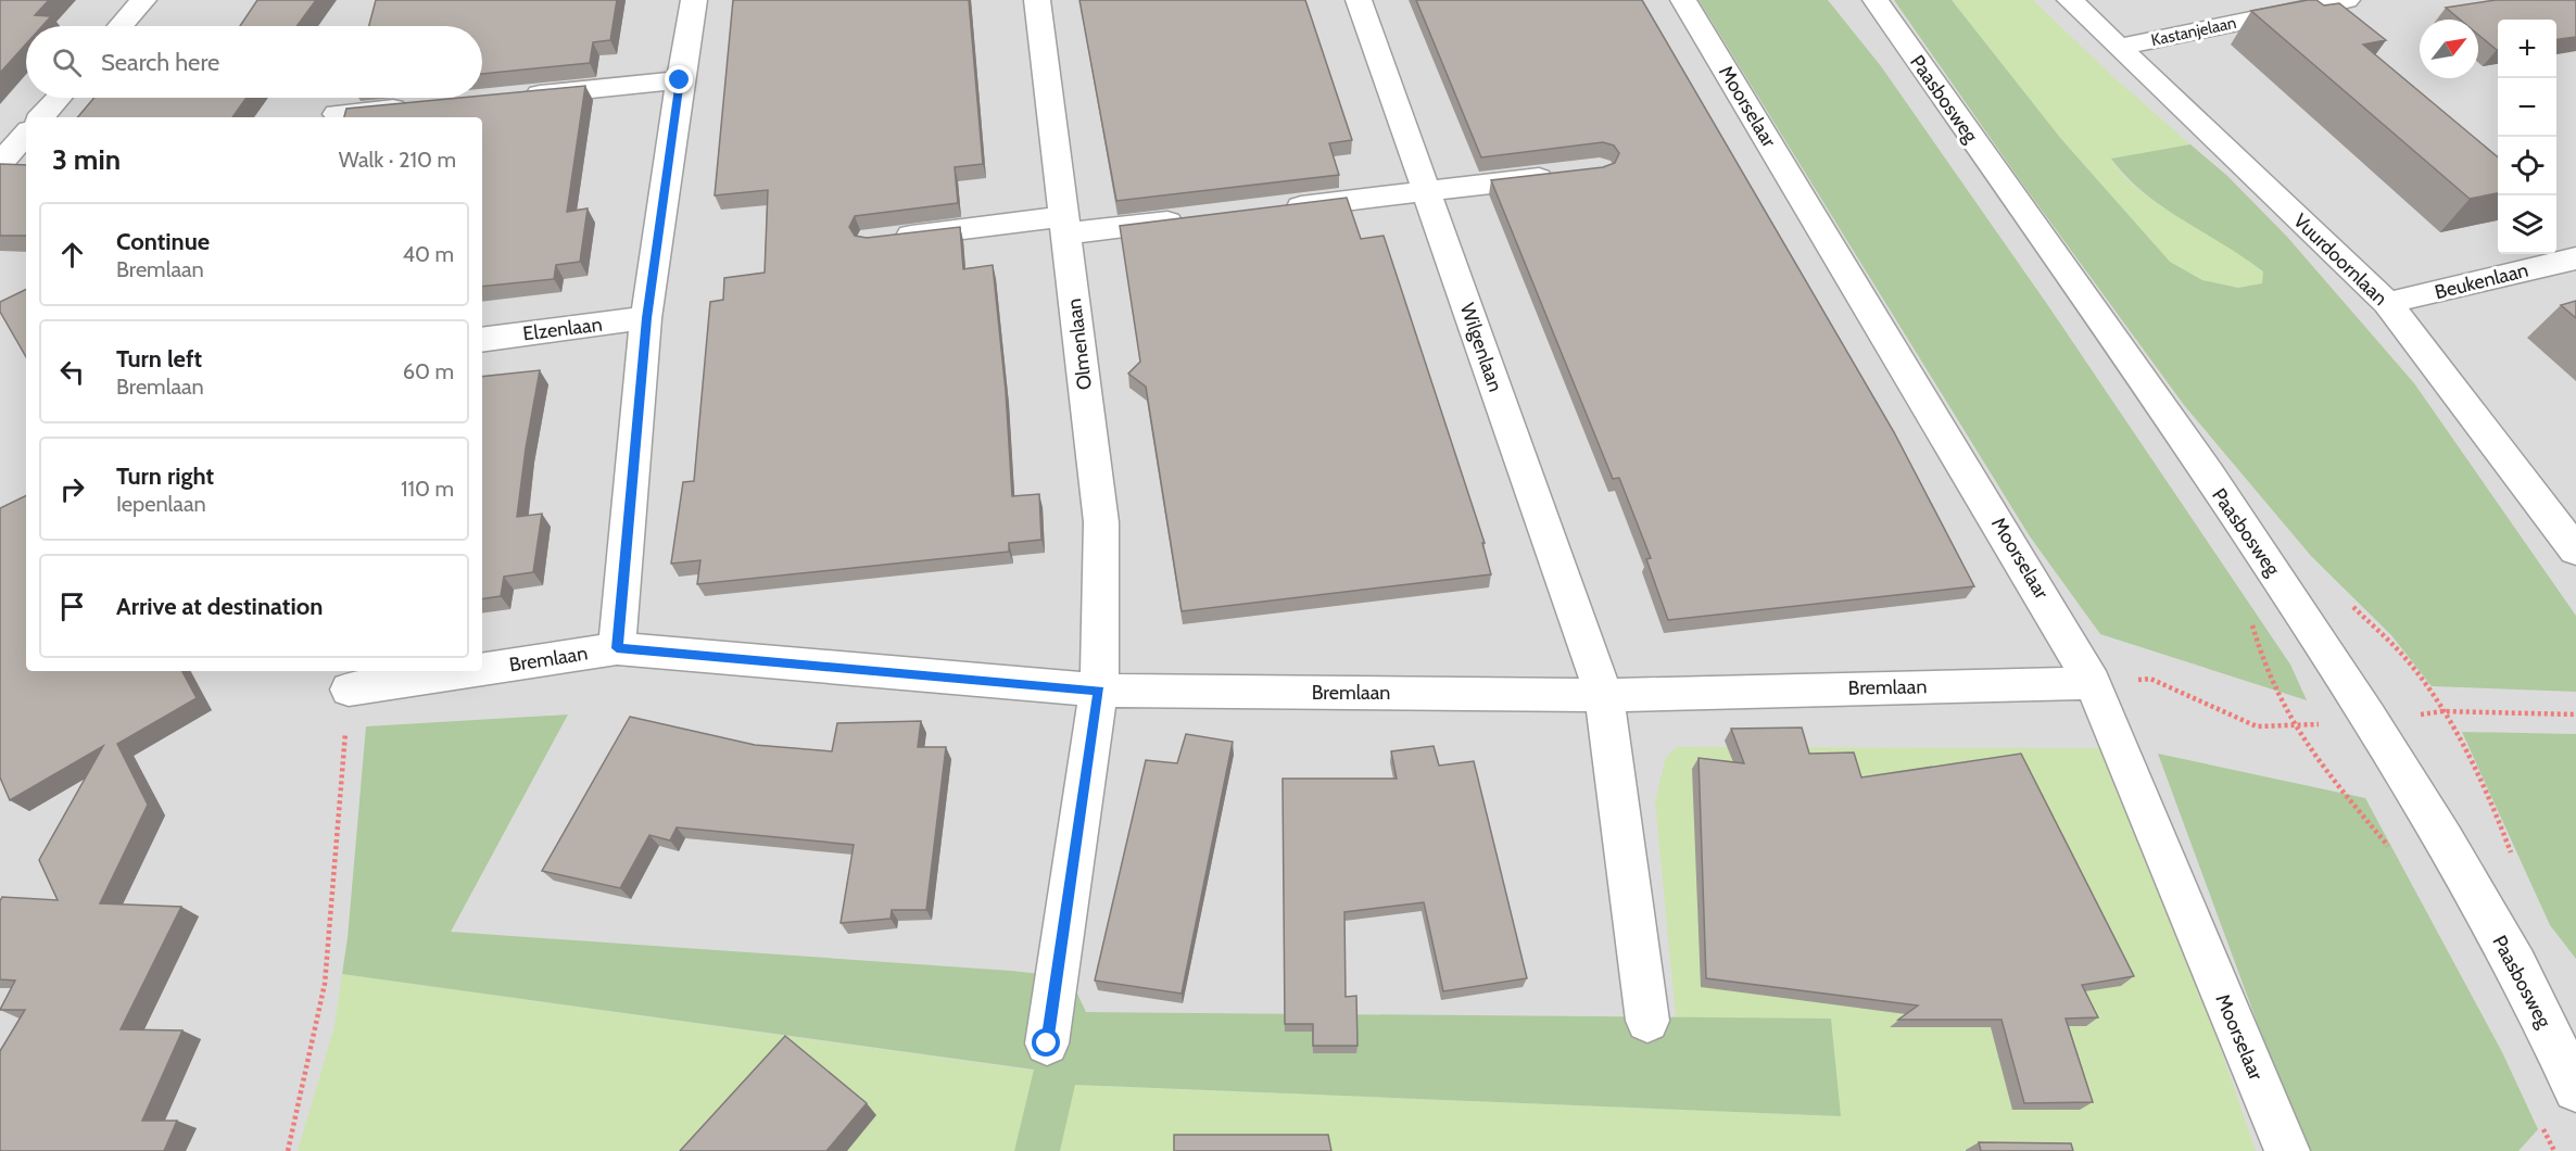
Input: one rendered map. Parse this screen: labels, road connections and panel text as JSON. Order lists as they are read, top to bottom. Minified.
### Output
{"streets":{"street":["Kastanjelaan","Paasbosweg","Moorselaar","Vuurdoornlaan","Beukenlaan","Elzenlaan","Olmenlaan","Wilgenlaan","Bremlaan"]},"crossings":[["Kastanjelaan","Vuurdoornlaan"],["Moorselaar","Bremlaan"],["Vuurdoornlaan","Beukenlaan"],["Olmenlaan","Bremlaan"],["Wilgenlaan","Bremlaan"]],"north":"top right","page":{"map_buttons":["+","−"],"search":"Search here","heading":["3 min","Walk · 210 m"],"list":[["Continue","Bremlaan","40 m"],["Turn left","Bremlaan","60 m"],["Turn right","Iepenlaan","110 m"],"Arrive at destination"]}}
